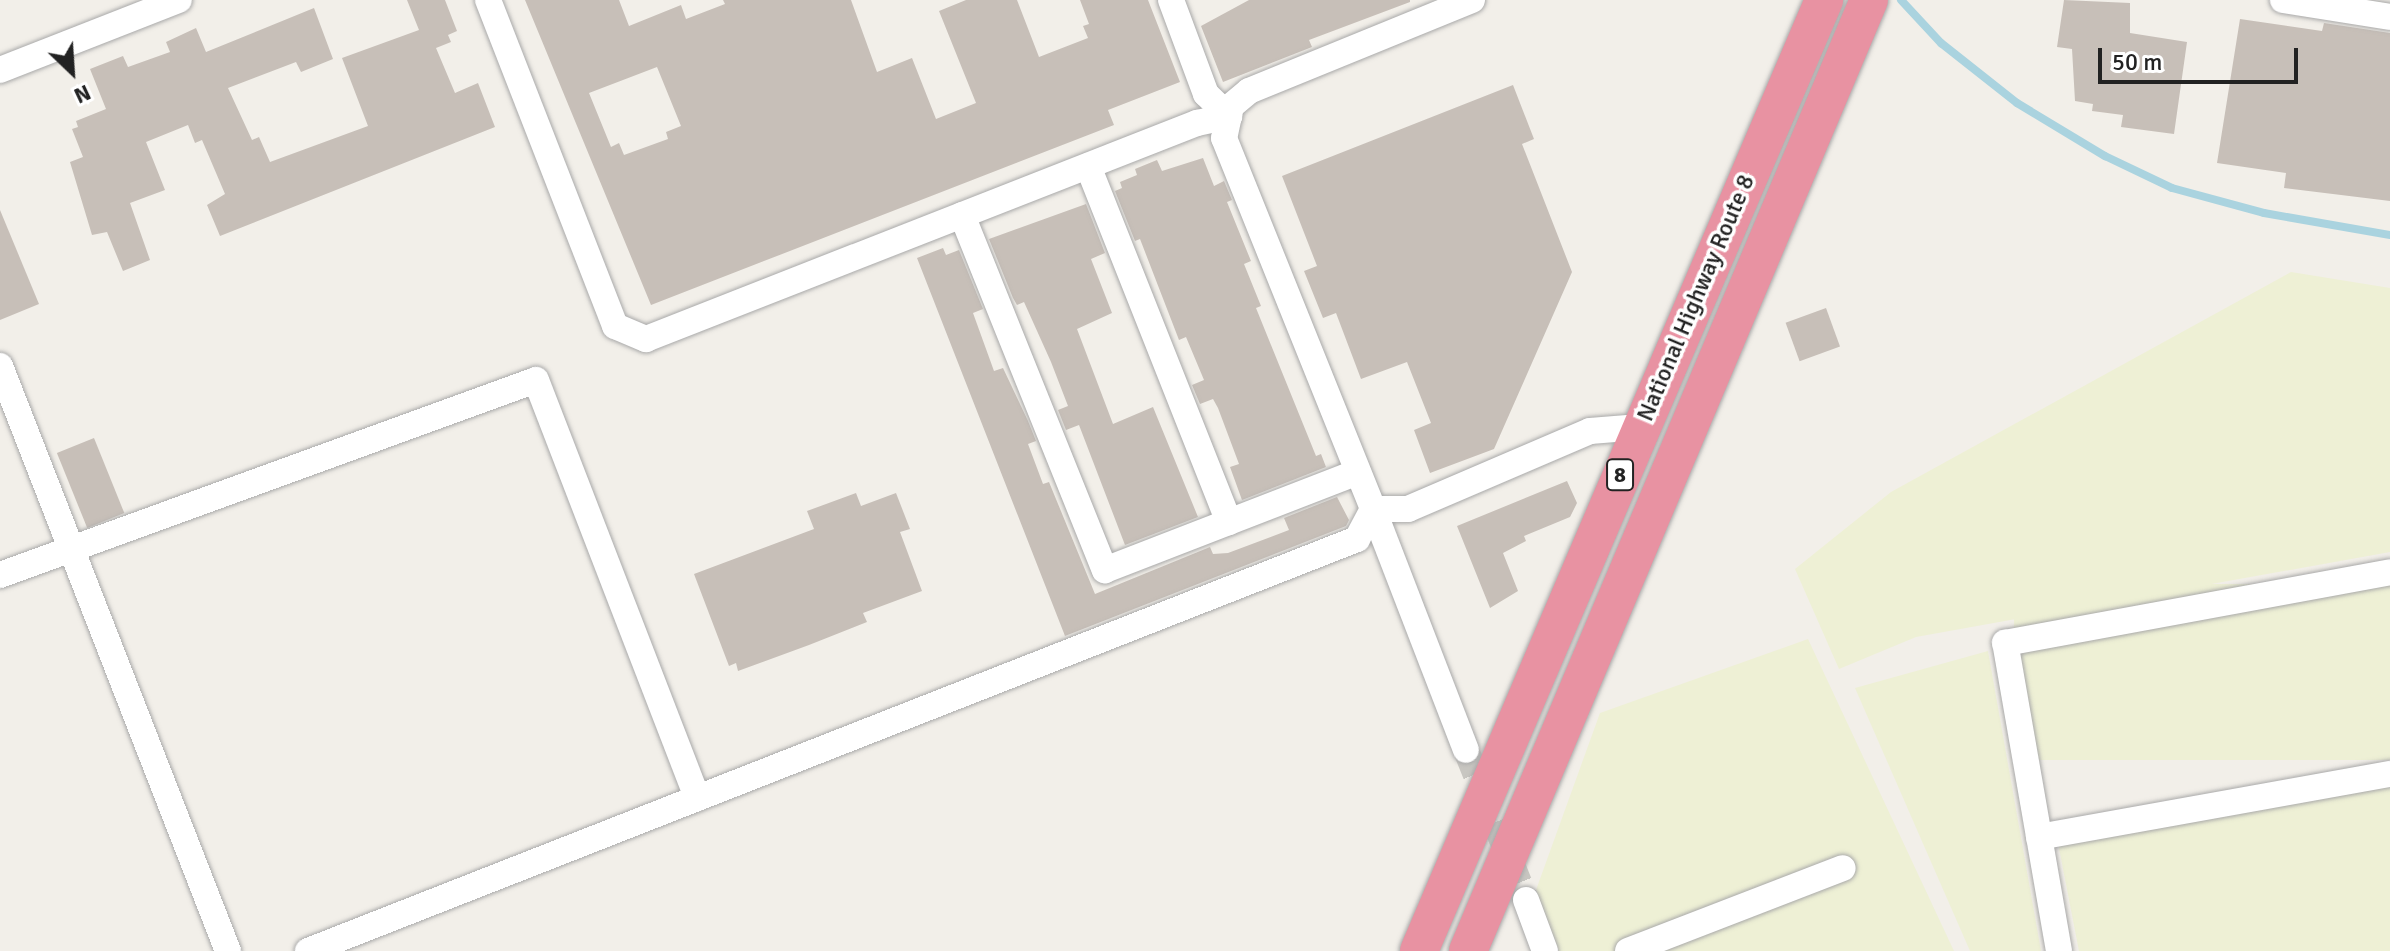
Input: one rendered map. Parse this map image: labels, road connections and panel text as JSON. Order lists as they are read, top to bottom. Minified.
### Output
{"streets":{"highway":["National Highway Route 8","8"]},"scale_bar":"50 m","north":"bottom right"}
